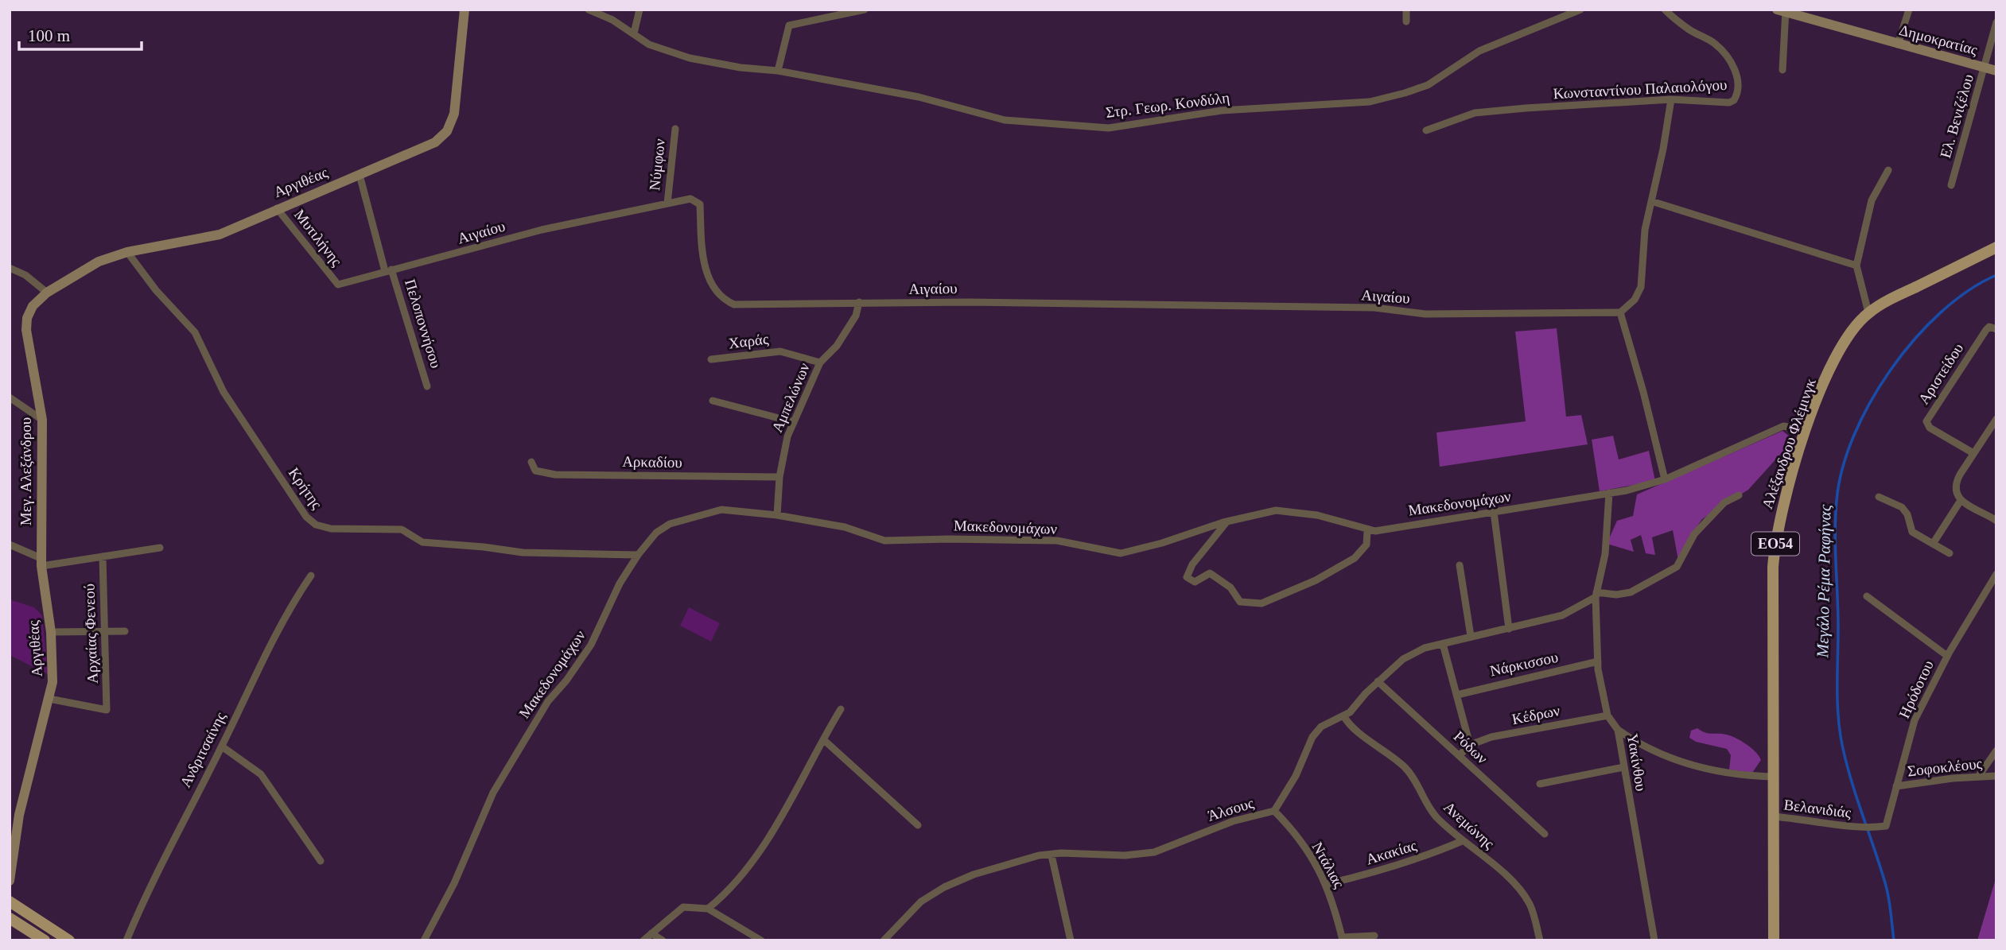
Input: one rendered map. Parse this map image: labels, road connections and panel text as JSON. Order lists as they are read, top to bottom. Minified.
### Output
{"streets":{"main road":["Αλέξανδρου Φλέμινγκ","ΕΟ54"],"street":["Δημοκρατίας","Κωνσταντίνου Παλαιολόγου","Στρ. Γεωρ. Κονδύλη","Ελ. Βενιζέλου","Νύμφων","Αργιθέας","Αιγαίου","Μυτιλήνης","Πελοποννήσου","Χαράς","Αριστείδου","Αμπελώνων","Αρκαδίου","Μεγ. Αλεξάνδρου","Κρήτης","Μακεδονομάχων","Αρχαίας Φενεού","Νάρκισσου","Ηρόδοτου","Κέδρων","Ρόδων","Ανδριτσαίνης","Υακίνθου","Σοφοκλέους","Βελανιδιάς","Άλσους","Ανεμώνης","Ακακίας","Ντάλιας"]},"crossings":[["Δημοκρατίας","Ελ. Βενιζέλου"],["Νύμφων","Αιγαίου"],["Αργιθέας","Μυτιλήνης"],["Αργιθέας","Πελοποννήσου"],["Αργιθέας","Μεγ. Αλεξάνδρου"],["Αργιθέας","Κρήτης"],["Αργιθέας","Αρχαίας Φενεού"],["Αιγαίου","Μυτιλήνης"],["Αιγαίου","Πελοποννήσου"],["Αιγαίου","Αμπελώνων"],["Χαράς","Αμπελώνων"],["Αμπελώνων","Αρκαδίου"],["Αμπελώνων","Μακεδονομάχων"],["Αλέξανδρου Φλέμινγκ","Μακεδονομάχων"],["Αλέξανδρου Φλέμινγκ","Βελανιδιάς"],["Κρήτης","Μακεδονομάχων"],["Μακεδονομάχων","Υακίνθου"],["Νάρκισσου","Υακίνθου"],["Ηρόδοτου","Σοφοκλέους"],["Ηρόδοτου","Βελανιδιάς"],["Κέδρων","Υακίνθου"],["Ρόδων","Άλσους"],["Υακίνθου","Άλσους"],["Άλσους","Ανεμώνης"],["Άλσους","Ντάλιας"],["Ανεμώνης","Ακακίας"],["Ακακίας","Ντάλιας"]],"water":["Μεγάλο Ρέμα Ραφήνας"],"scale_bar":"100 m"}
